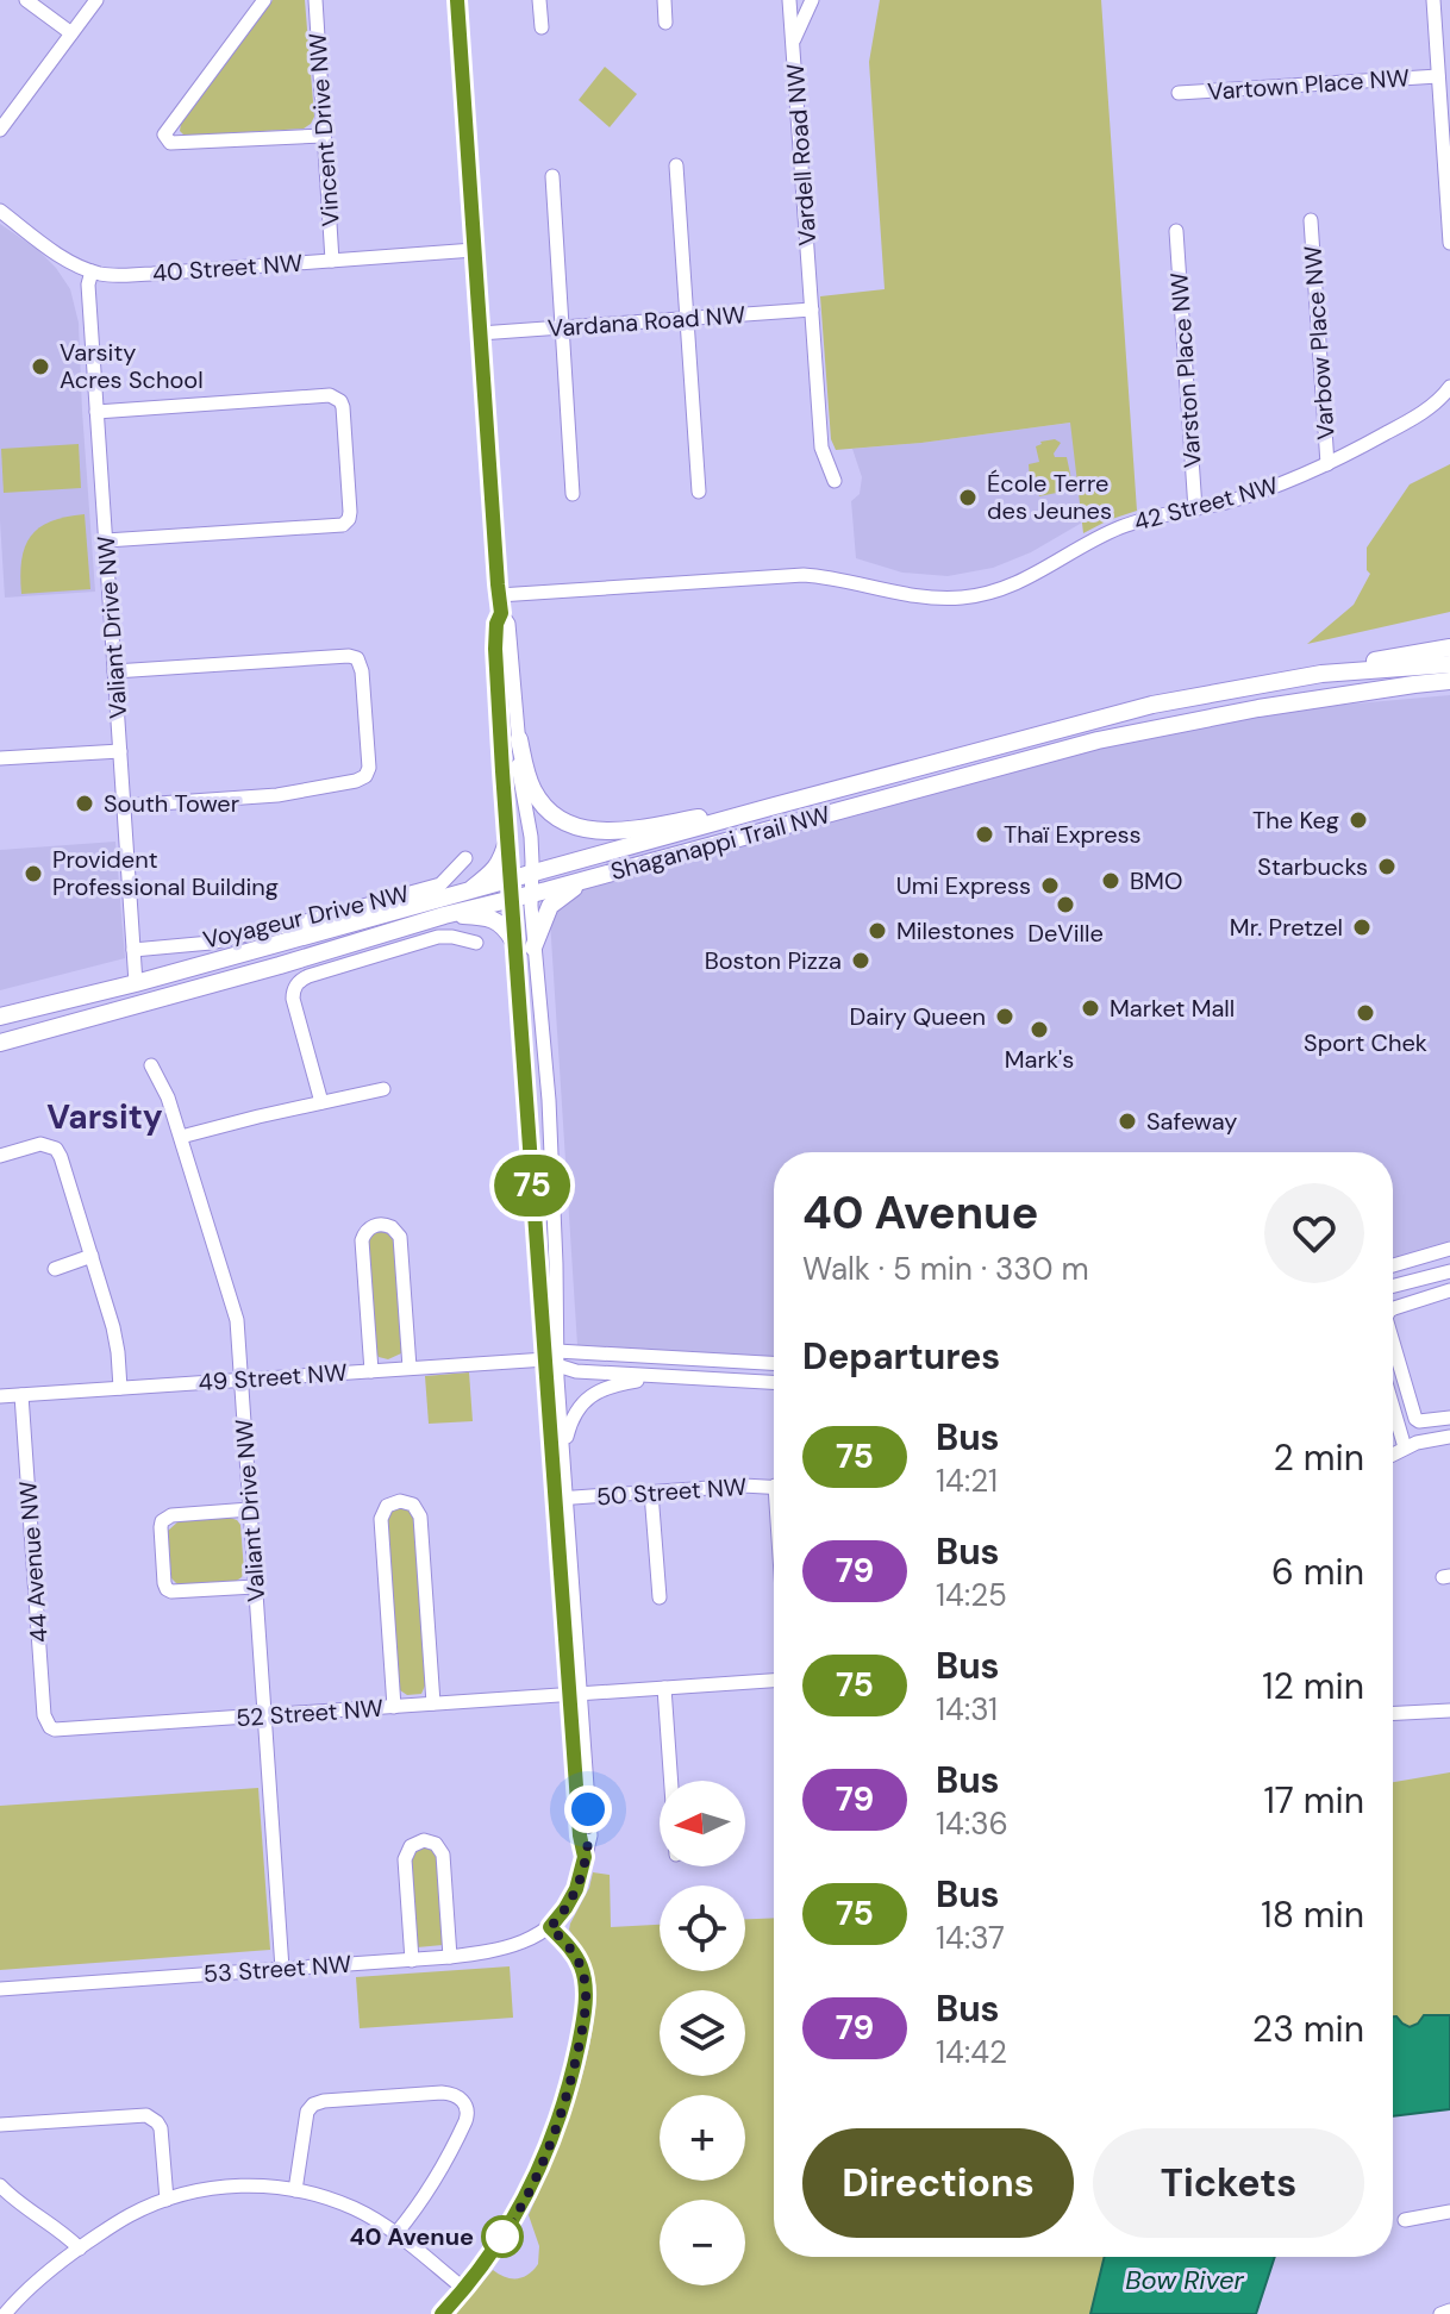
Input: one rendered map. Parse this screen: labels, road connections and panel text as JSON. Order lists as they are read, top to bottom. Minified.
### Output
{"streets":{"main road":["Shaganappi Trail NW"],"street":["Vartown Place NW","Vincent Drive NW","Vardell Road NW","40 Street NW","Vardana Road NW","Varbow Place NW","Varston Place NW","42 Street NW","Valiant Drive NW","Voyageur Drive NW","49 Street NW","50 Street NW","44 Avenue NW","52 Street NW","53 Street NW"]},"crossings":[["Vincent Drive NW","40 Street NW"],["Vardell Road NW","Vardana Road NW"],["40 Street NW","Valiant Drive NW"],["Varbow Place NW","42 Street NW"],["Varston Place NW","42 Street NW"],["Valiant Drive NW","Shaganappi Trail NW"],["Valiant Drive NW","Voyageur Drive NW"],["Valiant Drive NW","49 Street NW"],["Valiant Drive NW","52 Street NW"],["Valiant Drive NW","53 Street NW"],["49 Street NW","44 Avenue NW"],["44 Avenue NW","52 Street NW"]],"districts":["Varsity"],"water":["Bow River"],"places":["Varsity Acres School","École Terre des Jeunes","South Tower","The Keg","Thaï Express","Starbucks","Provident Professional Building","BMO","Umi Express","DeVille","Mr. Pretzel","Milestones","Boston Pizza","Market Mall","Sport Chek","Dairy Queen","Mark's","Safeway","40 Avenue"],"lines":["bus line 75"],"north":"left","page":{"on_map":"75","heading":[["40 Avenue","Walk · 5 min · 330 m"],"Departures"],"list":[{"mark":"75","name":"Bus","note":"14:21","value":"2 min"},{"mark":"79","name":"Bus","note":"14:25","value":"6 min"},{"mark":"75","name":"Bus","note":"14:31","value":"12 min"},{"mark":"79","name":"Bus","note":"14:36","value":"17 min"},{"mark":"75","name":"Bus","note":"14:37","value":"18 min"},{"mark":"79","name":"Bus","note":"14:42","value":"23 min"}],"map_buttons":["+","−"],"buttons":["Directions","Tickets"]}}
